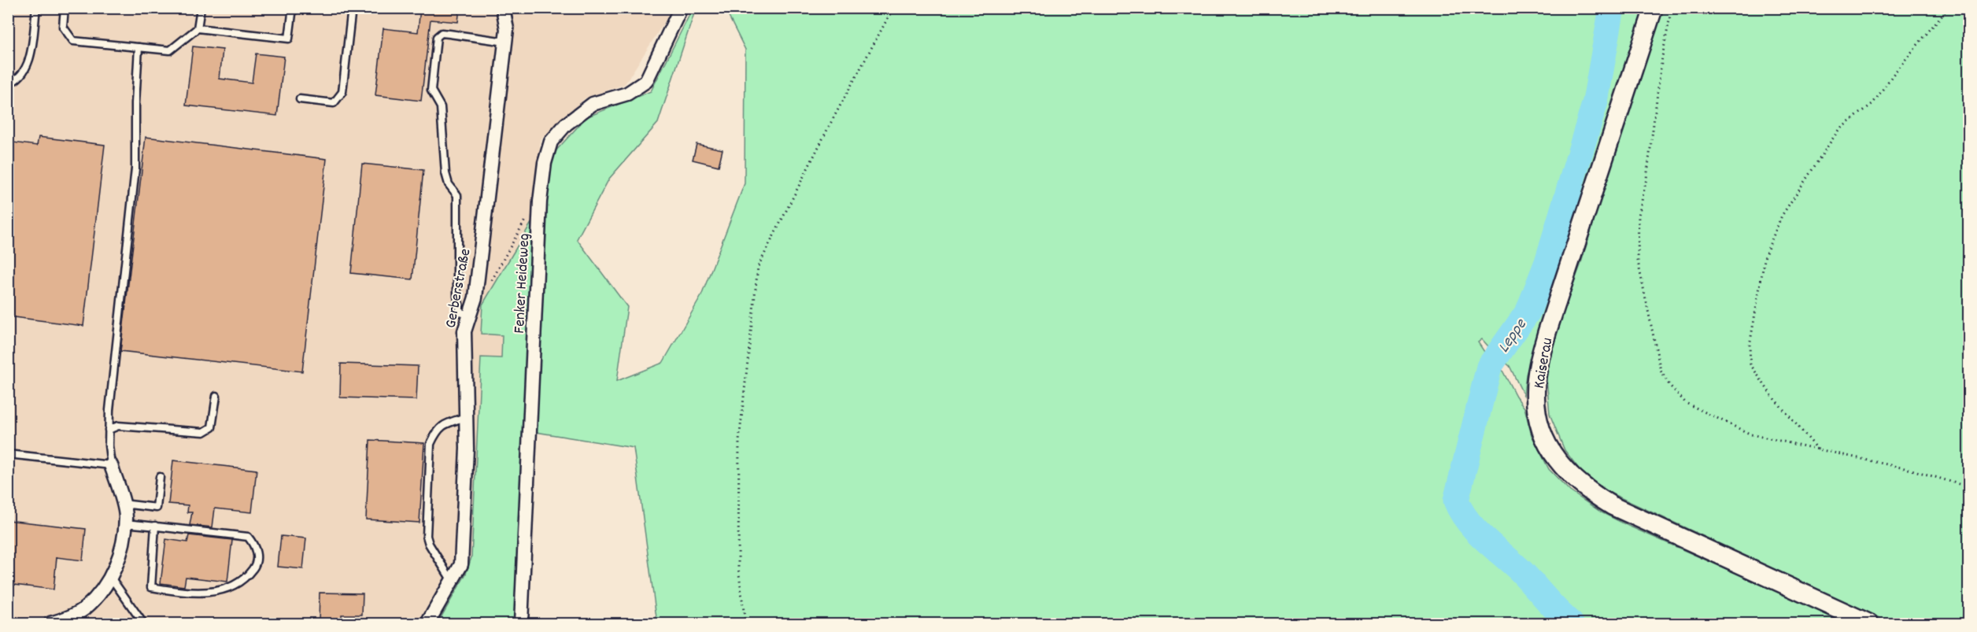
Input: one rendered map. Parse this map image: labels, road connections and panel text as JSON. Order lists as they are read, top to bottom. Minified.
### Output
{"streets":{"main road":["Kaiserau"],"street":["Fenker Heideweg","Gerberstraße"]},"water":["Leppe"]}
